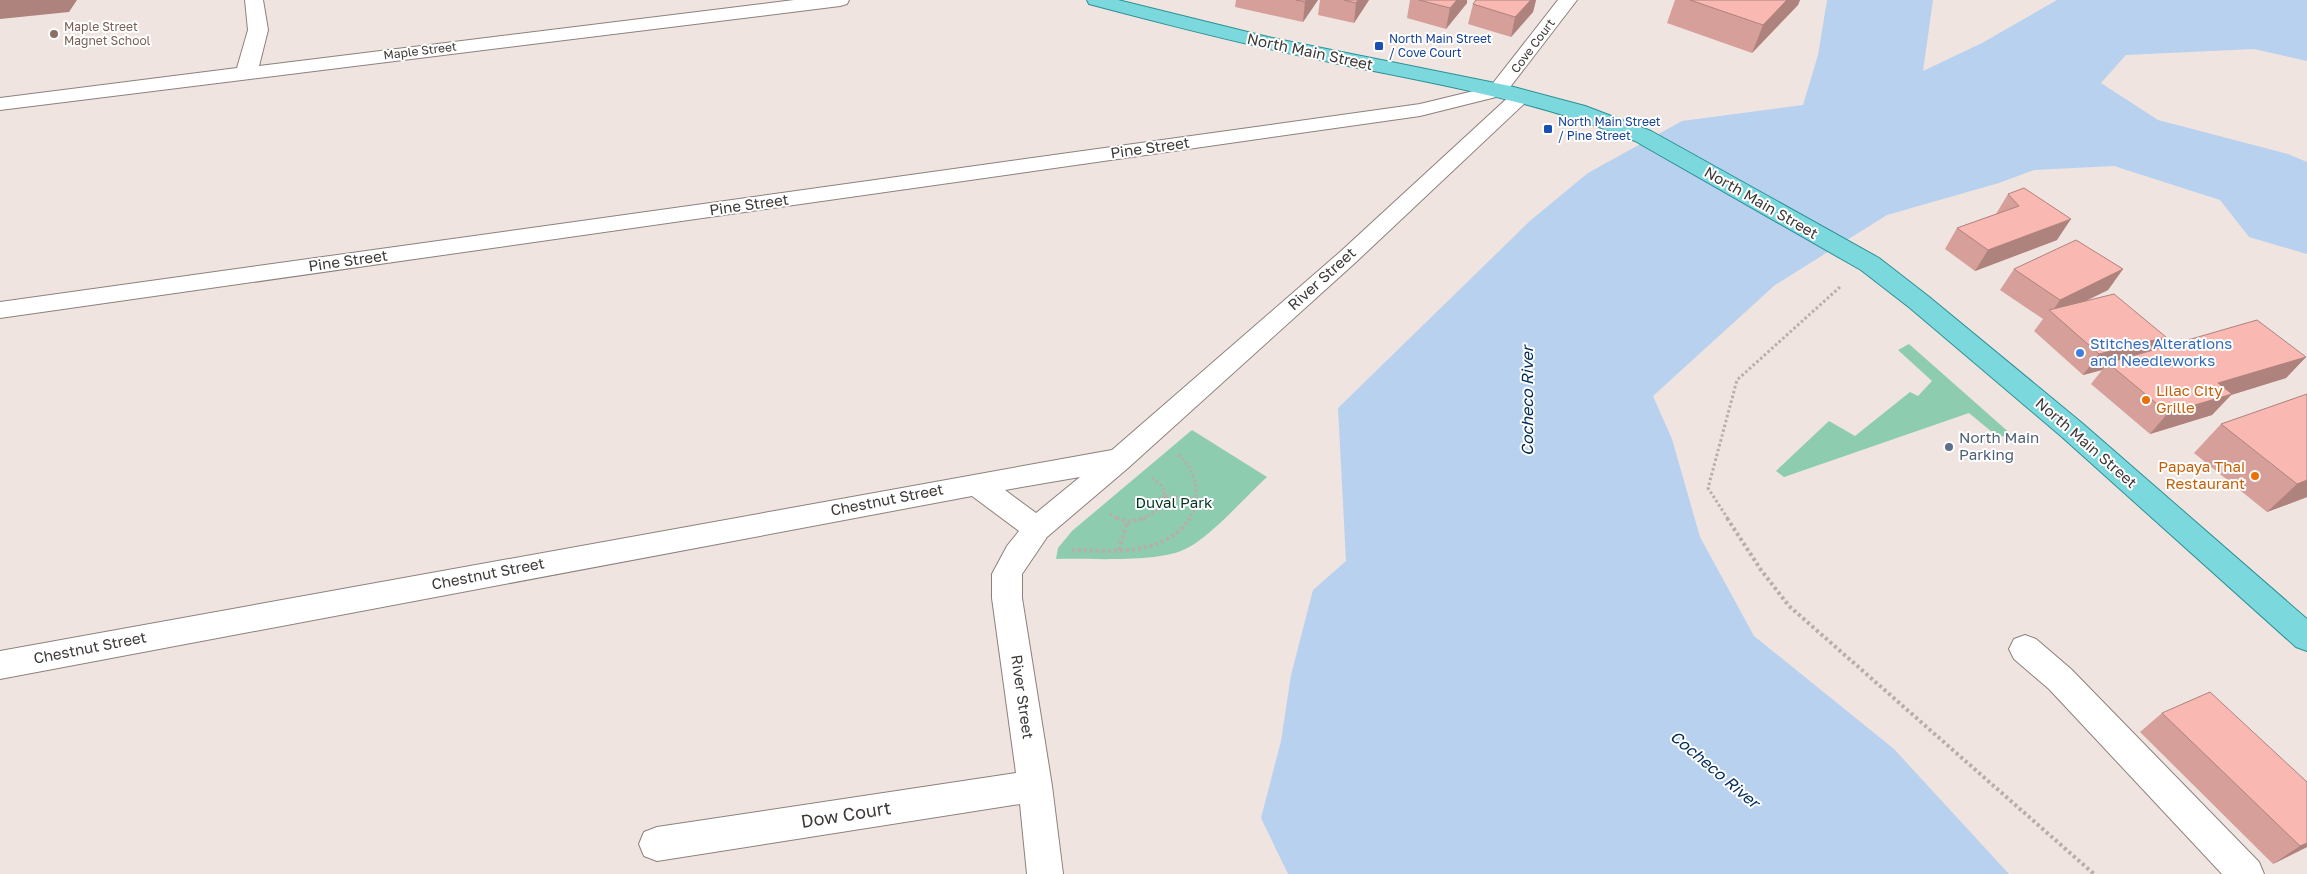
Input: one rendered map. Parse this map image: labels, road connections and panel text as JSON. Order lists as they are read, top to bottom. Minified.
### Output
{"streets":{"main road":["North Main Street"],"street":["Cove Court","Maple Street","Pine Street","River Street","Chestnut Street","Dow Court"]},"crossings":[["Cove Court","North Main Street"],["Cove Court","Pine Street"],["Cove Court","River Street"],["North Main Street","Pine Street"],["North Main Street","River Street"],["Pine Street","River Street"],["River Street","Dow Court"]],"water":["Cocheco River"],"parks":["Duval Park"],"places":{"other":["Maple Street Magnet School","Stitches Alterations and Needleworks","Lilac City Grille","North Main Parking","Papaya Thai Restaurant"],"transit":["North Main Street / Cove Court","North Main Street / Pine Street"]}}
